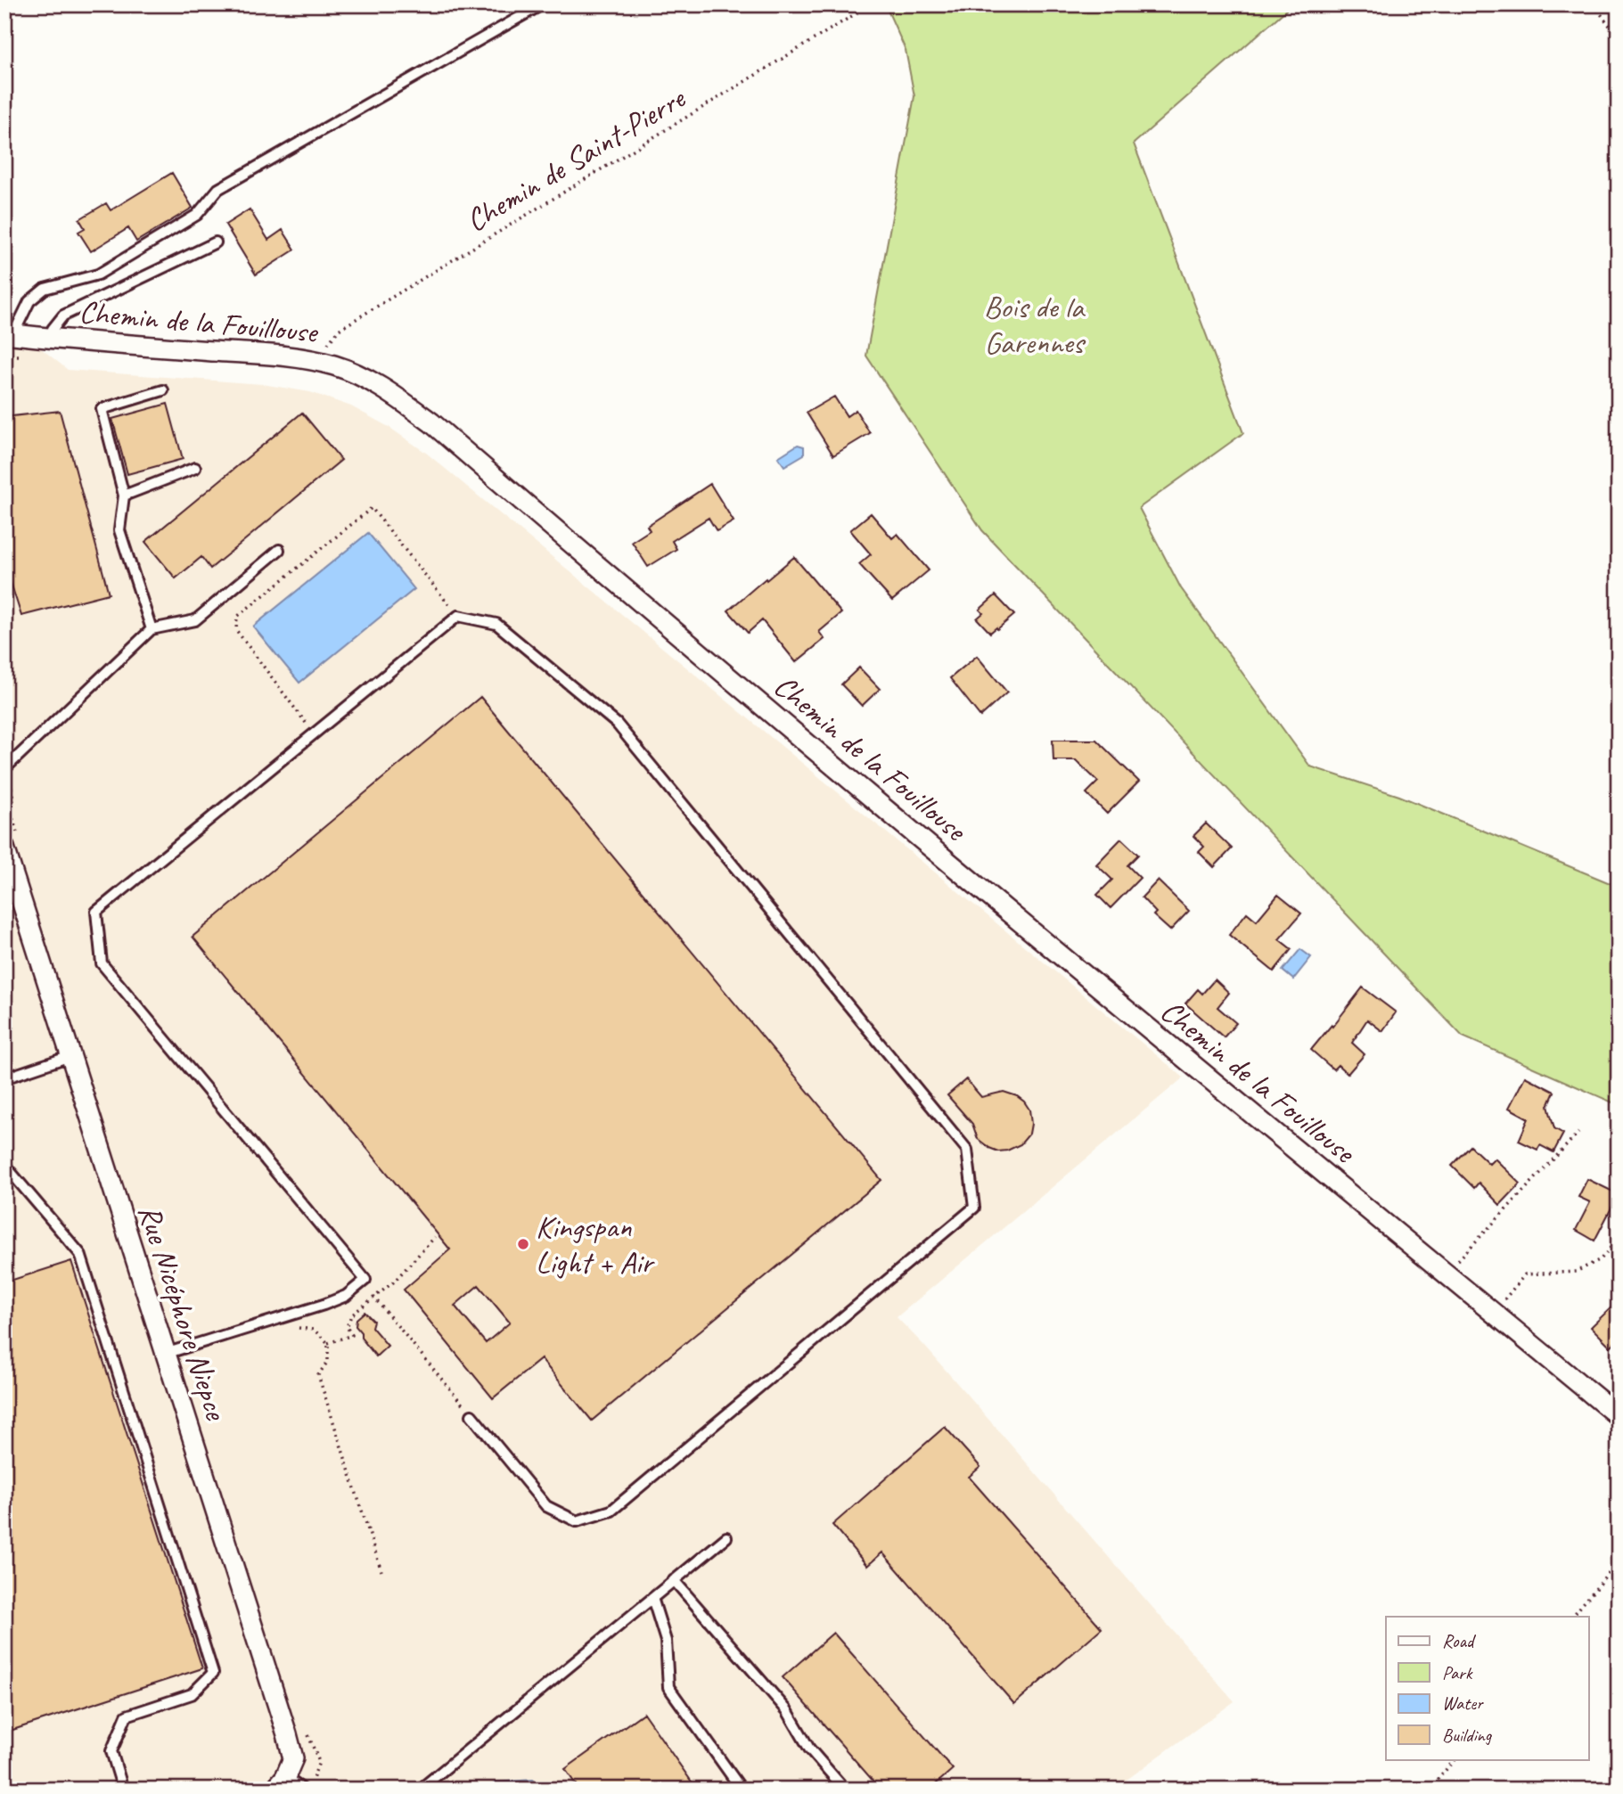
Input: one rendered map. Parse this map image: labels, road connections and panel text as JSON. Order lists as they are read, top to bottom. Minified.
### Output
{"streets":{"street":["Chemin de la Fouillouse","Rue Nicéphore Niepce"],"path":["Chemin de Saint-Pierre"]},"crossings":[["Chemin de Saint-Pierre","Chemin de la Fouillouse"]],"parks":["Bois de la Garennes"],"places":["Kingspan Light + Air"],"legend":["Road","Park","Water","Building"]}
